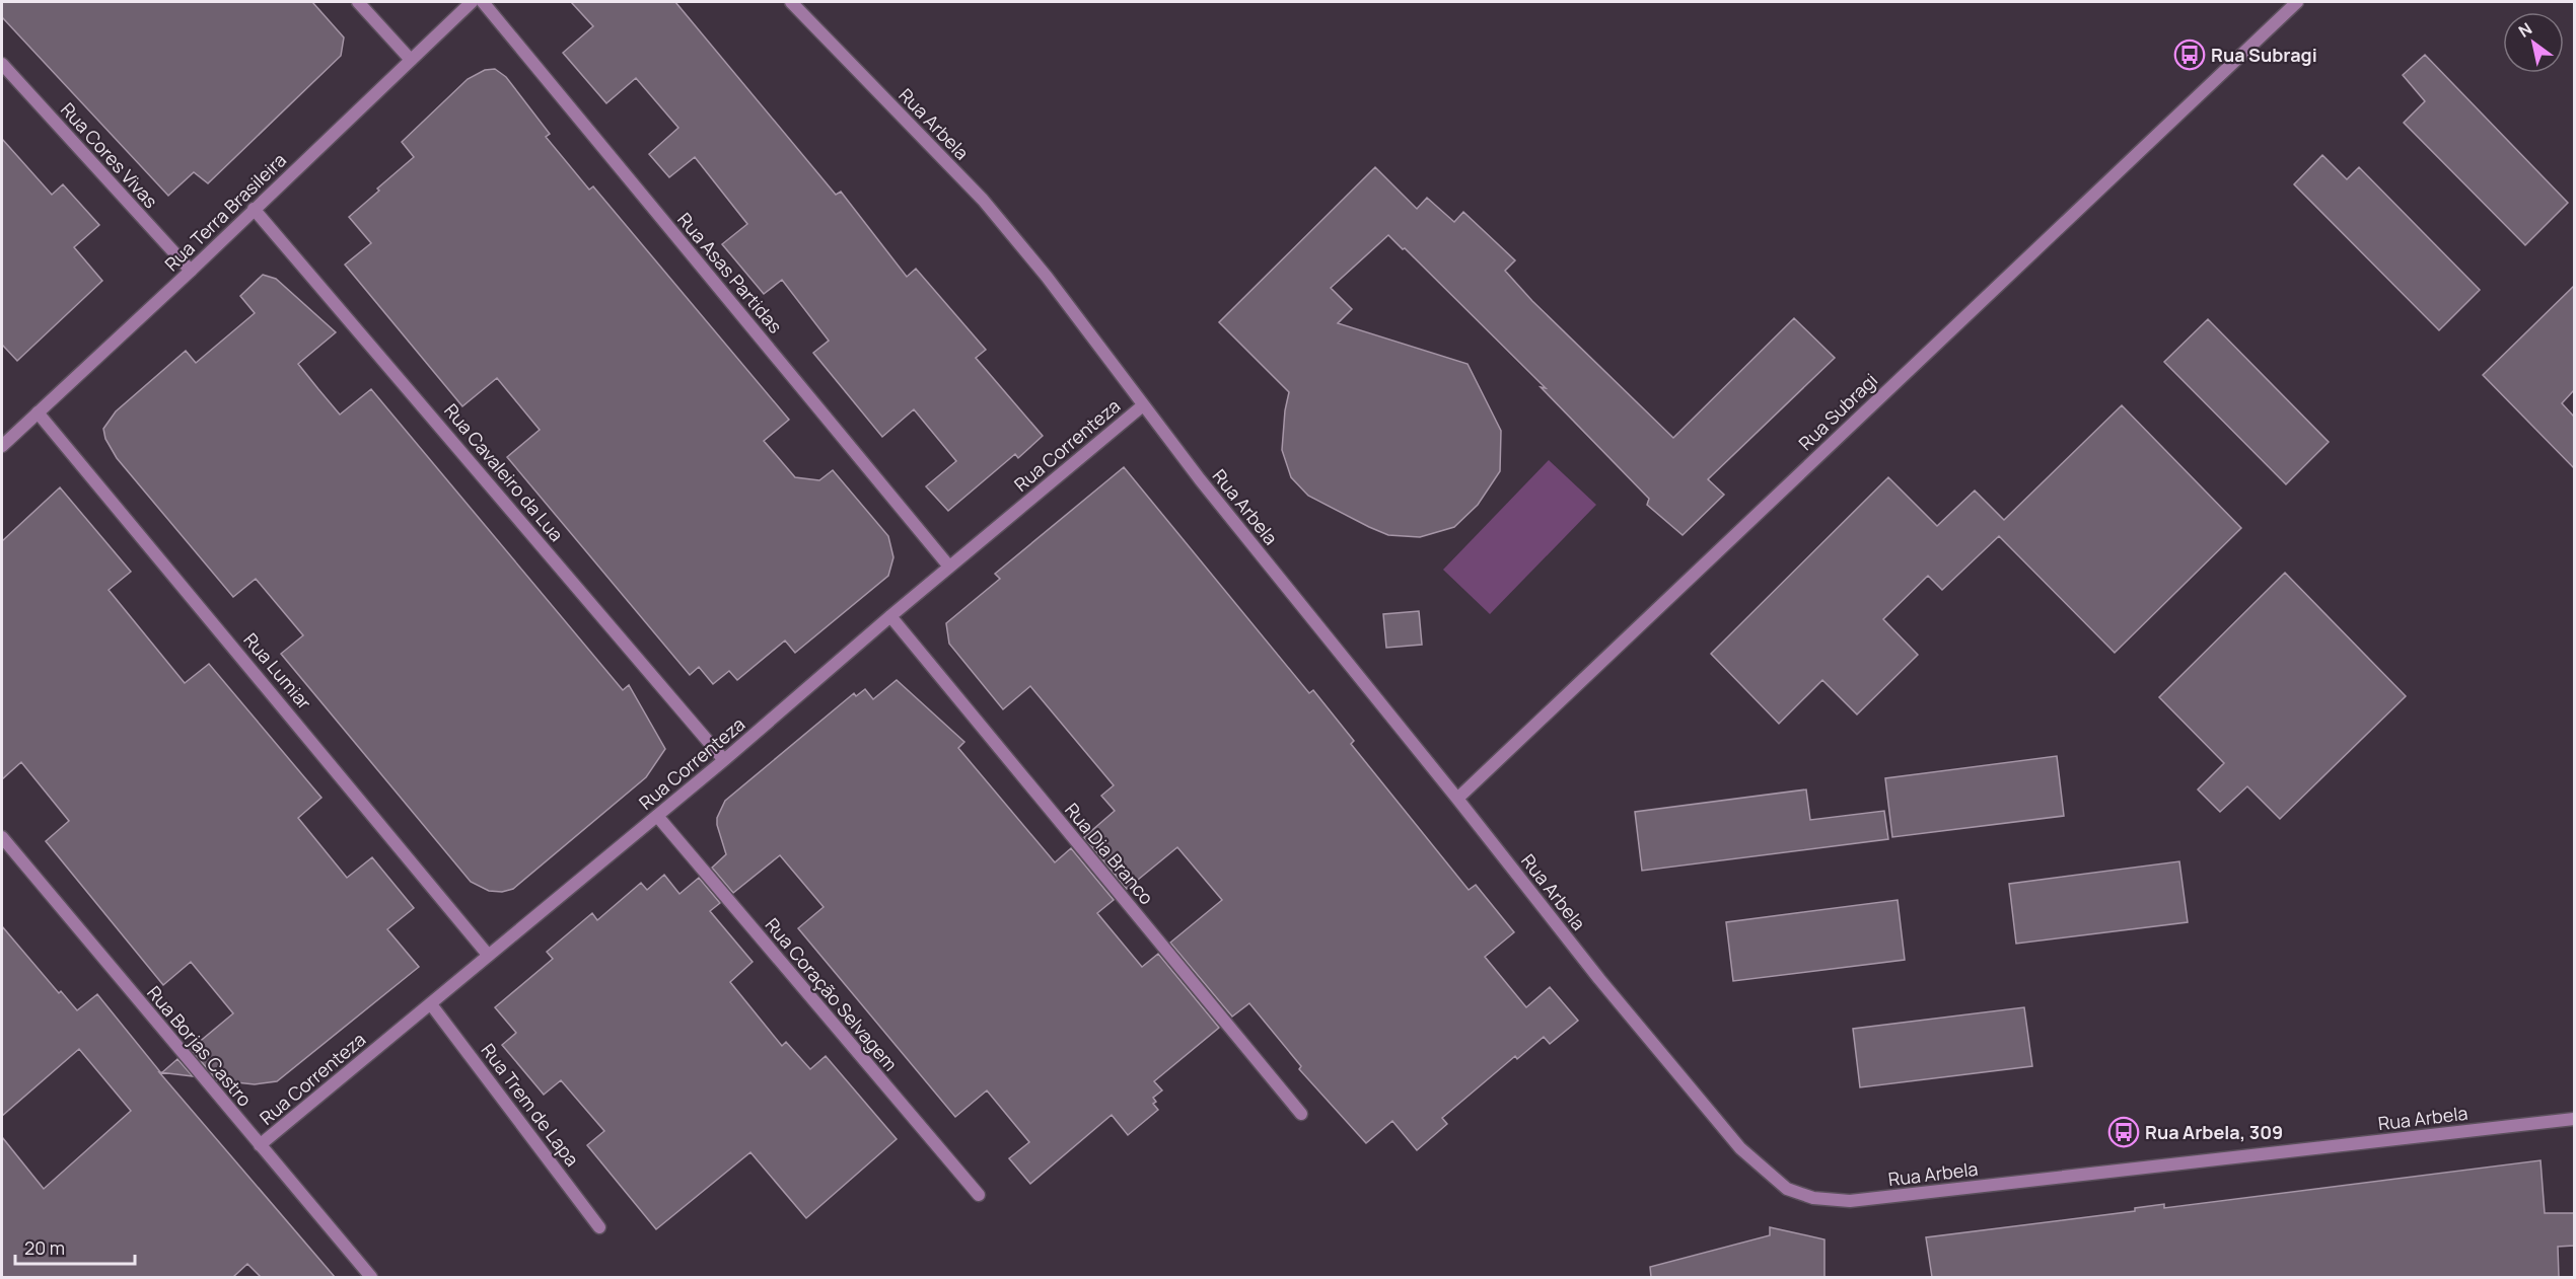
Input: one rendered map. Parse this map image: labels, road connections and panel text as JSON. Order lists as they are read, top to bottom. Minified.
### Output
{"streets":{"street":["Rua Arbela","Rua Cores Vivas","Rua Terra Brasileira","Rua Asas Partidas","Rua Subragi","Rua Correnteza","Rua Cavaleiro da Lua","Rua Lumiar","Rua Dia Branco","Rua Coração Selvagem","Rua Borjas Castro","Rua Trem de Lapa"]},"crossings":[["Rua Arbela","Rua Subragi"],["Rua Arbela","Rua Correnteza"],["Rua Cores Vivas","Rua Terra Brasileira"],["Rua Terra Brasileira","Rua Cavaleiro da Lua"],["Rua Terra Brasileira","Rua Lumiar"],["Rua Asas Partidas","Rua Correnteza"],["Rua Correnteza","Rua Cavaleiro da Lua"],["Rua Correnteza","Rua Lumiar"],["Rua Correnteza","Rua Dia Branco"],["Rua Correnteza","Rua Coração Selvagem"],["Rua Correnteza","Rua Borjas Castro"],["Rua Correnteza","Rua Trem de Lapa"]],"places":{"bus stop":["Rua Subragi","Rua Arbela, 309"]},"scale_bar":"20 m","north":"top left"}
